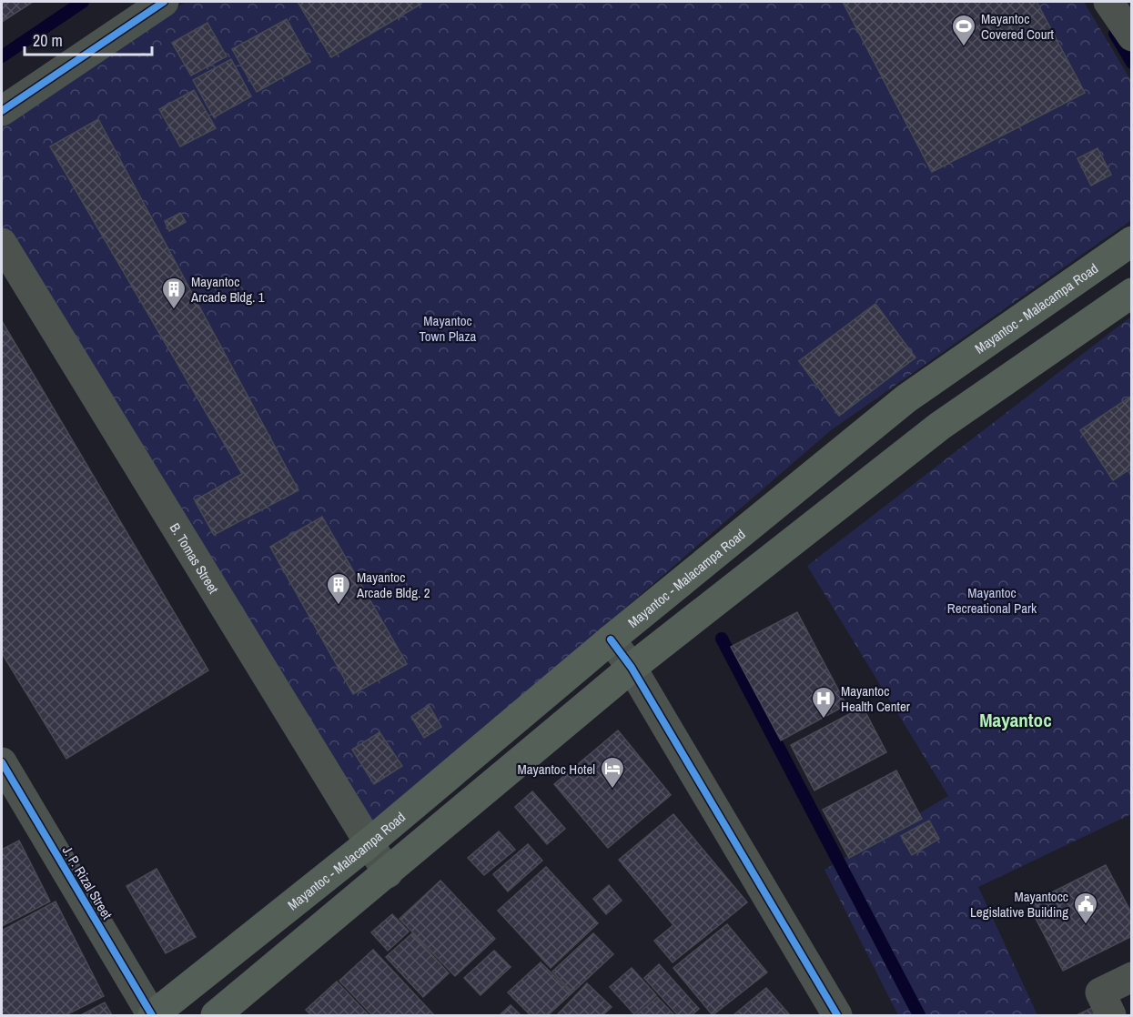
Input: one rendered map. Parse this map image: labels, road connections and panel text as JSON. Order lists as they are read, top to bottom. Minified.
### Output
{"streets":{"main road":["Mayantoc - Malacampa Road"],"street":["B. Tomas Street","J. P. Rizal Street"]},"crossings":[["Mayantoc - Malacampa Road","B. Tomas Street"],["Mayantoc - Malacampa Road","J. P. Rizal Street"]],"districts":["Mayantoc"],"parks":["Mayantoc Town Plaza","Mayantoc Recreational Park"],"places":{"sports":["Mayantoc Covered Court"],"building":["Mayantoc Arcade Bldg. 1","Mayantoc Arcade Bldg. 2"],"hospital":["Mayantoc Health Center"],"hotel":["Mayantoc Hotel"],"public building":["Mayantocc Legislative Building"]},"scale_bar":"20 m"}
